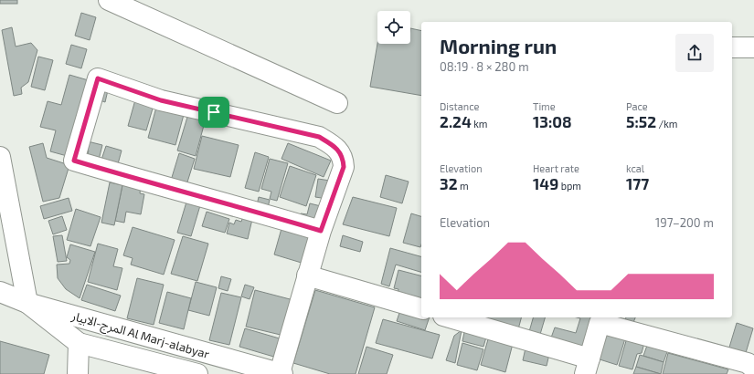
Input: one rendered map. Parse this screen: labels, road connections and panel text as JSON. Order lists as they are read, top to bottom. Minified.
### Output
{"streets":{"street":["المرج-الابيار Al Marj-alabyar"]},"page":{"heading":["Morning run","08:19 · 8 × 280 m"],"stats":[["Distance","2.24 km"],["Time","13:08"],["Pace","5:52 /km"],["Elevation","32 m"],["Heart rate","149 bpm"],["kcal","177"]],"chart":["Elevation","197–200 m"]}}
